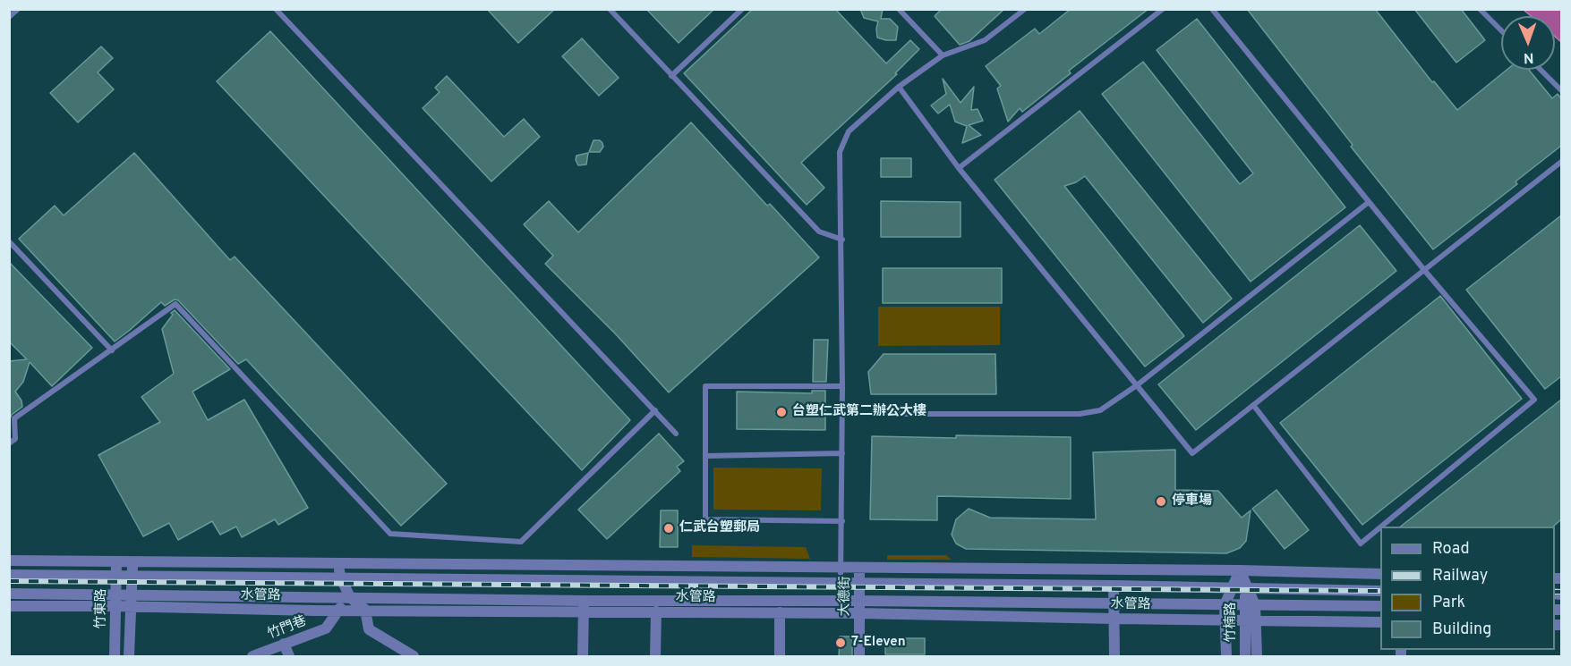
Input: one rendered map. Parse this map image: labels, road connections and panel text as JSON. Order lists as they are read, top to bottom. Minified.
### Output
{"streets":{"street":["水管路","大德街","竹東路","竹楠路","竹門巷"]},"crossings":[["水管路","大德街"],["水管路","竹東路"],["水管路","竹楠路"],["水管路","竹門巷"]],"places":["台塑仁武第二辦公大樓","停車場","仁武台塑郵局","7-Eleven"],"legend":["Road","Railway","Park","Building"],"north":"bottom"}
